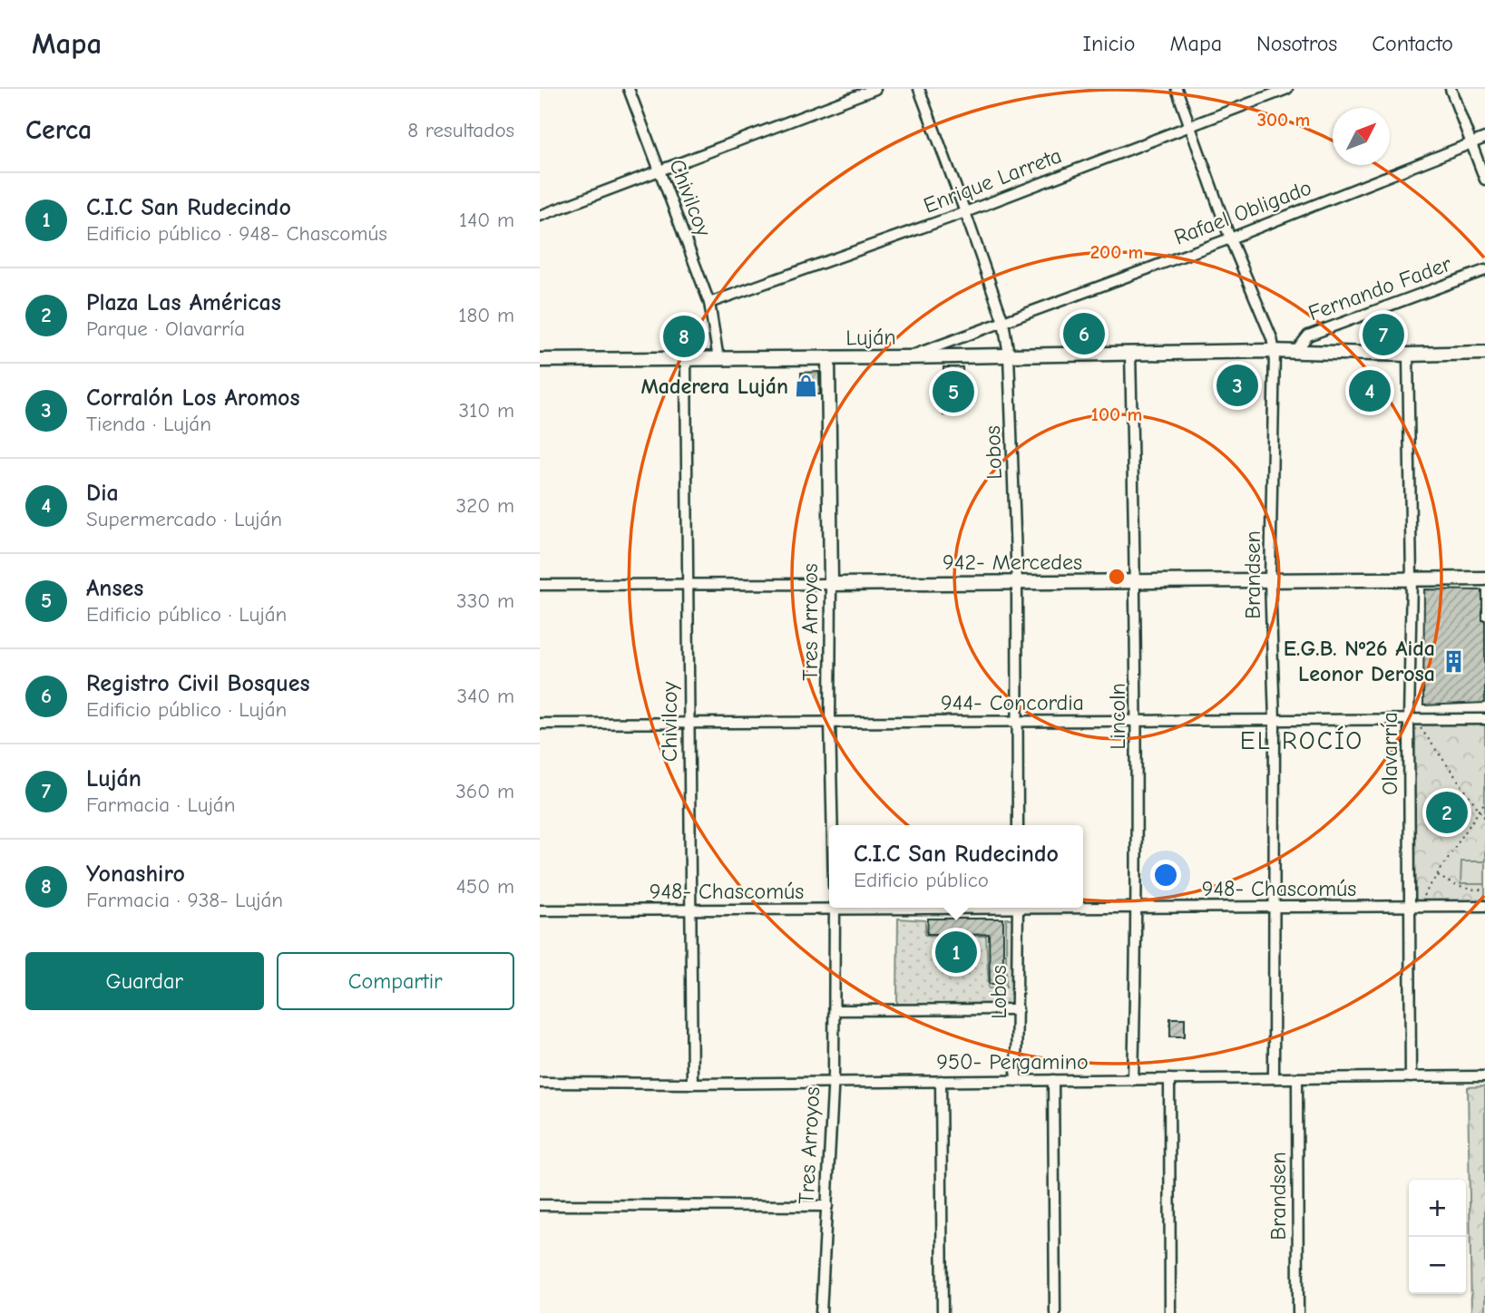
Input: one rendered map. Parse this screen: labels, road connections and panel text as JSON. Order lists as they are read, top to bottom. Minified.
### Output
{"streets":{"main road":["Luján","942- Mercedes","Tres Arroyos"],"street":["Enrique Larreta","Chivilcoy","Rafael Obligado","Fernando Fader","Lobos","Brandsen","944- Concordia","Lincoln","Olavarría","948- Chascomús","950- Pergamino"]},"crossings":[["Enrique Larreta","Chivilcoy"],["Enrique Larreta","Lobos"],["Enrique Larreta","Brandsen"],["Chivilcoy","Luján"],["Chivilcoy","942- Mercedes"],["Chivilcoy","944- Concordia"],["Chivilcoy","948- Chascomús"],["Chivilcoy","950- Pergamino"],["Rafael Obligado","Luján"],["Rafael Obligado","Lobos"],["Rafael Obligado","Brandsen"],["Fernando Fader","Luján"],["Luján","Lobos"],["Luján","Brandsen"],["Luján","Tres Arroyos"],["Luján","Lincoln"],["Luján","Olavarría"],["Lobos","942- Mercedes"],["Lobos","944- Concordia"],["Lobos","950- Pergamino"],["942- Mercedes","Brandsen"],["942- Mercedes","Tres Arroyos"],["942- Mercedes","Lincoln"],["942- Mercedes","Olavarría"],["Brandsen","944- Concordia"],["Brandsen","948- Chascomús"],["Brandsen","950- Pergamino"],["Tres Arroyos","944- Concordia"],["Tres Arroyos","950- Pergamino"],["944- Concordia","Lincoln"],["944- Concordia","Olavarría"],["Lincoln","948- Chascomús"],["Lincoln","950- Pergamino"],["Olavarría","948- Chascomús"],["Olavarría","950- Pergamino"]],"districts":["EL ROCÍO"],"places":{"shop":["Maderera Luján"],"building":["E.G.B. Nº26 Aida Leonor Derosa"]},"north":"top right","page":{"header":"Mapa","nav":["Inicio","Mapa","Nosotros","Contacto"],"heading":["Cerca","8 resultados"],"list":[{"mark":"1","name":"C.I.C San Rudecindo","note":"Edificio público · 948- Chascomús","value":"140 m"},{"mark":"2","name":"Plaza Las Américas","note":"Parque · Olavarría","value":"180 m"},{"mark":"3","name":"Corralón Los Aromos","note":"Tienda · Luján","value":"310 m"},{"mark":"4","name":"Dia","note":"Supermercado · Luján","value":"320 m"},{"mark":"5","name":"Anses","note":"Edificio público · Luján","value":"330 m"},{"mark":"6","name":"Registro Civil Bosques","note":"Edificio público · Luján","value":"340 m"},{"mark":"7","name":"Luján","note":"Farmacia · Luján","value":"360 m"},{"mark":"8","name":"Yonashiro","note":"Farmacia · 938- Luján","value":"450 m"}],"pins":["6","7","8","3","4","5","2","1"],"popup":["C.I.C San Rudecindo","Edificio público"],"buttons":["Guardar","Compartir"],"map_buttons":["+","−"]},"rings":["300 m","200 m","100 m"]}
